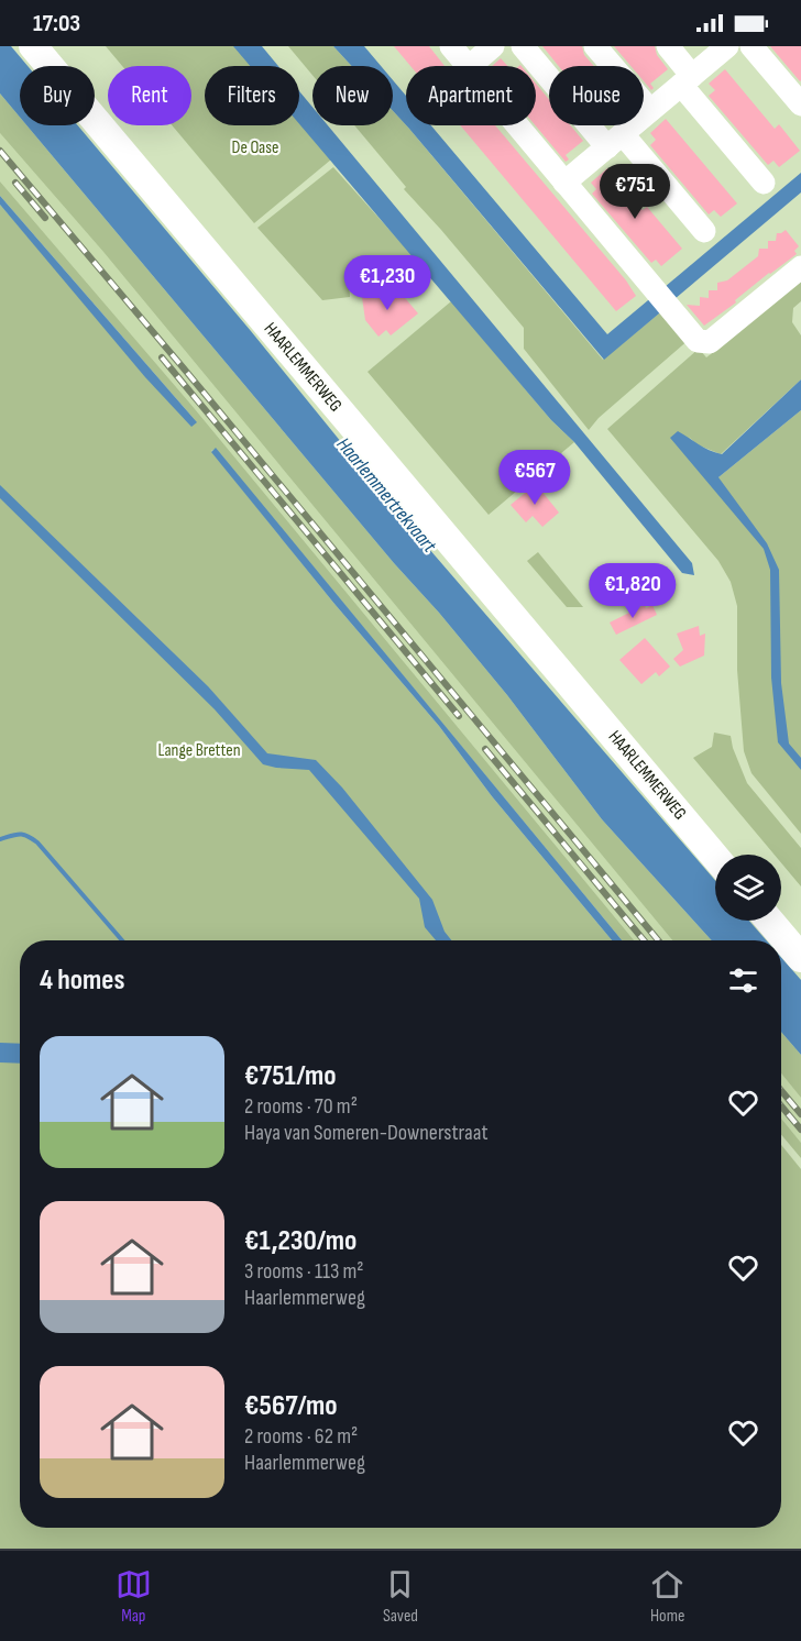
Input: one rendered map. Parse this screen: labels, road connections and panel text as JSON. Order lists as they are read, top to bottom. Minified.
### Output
{"streets":{"main road":["HAARLEMMERWEG"]},"water":["Haarlemmertrekvaart"],"parks":["De Oase","Lange Bretten"],"page":{"status":"17:03","chip":["Buy","Rent","Filters","New","Apartment","House"],"price":["€751","€1,230","€567","€1,820"],"heading":"4 homes","list":[{"name":"€751/mo","note":"2 rooms · 70 m² · Haya van Someren-Downerstraat"},{"name":"€1,230/mo","note":"3 rooms · 113 m² · Haarlemmerweg"},{"name":"€567/mo","note":"2 rooms · 62 m² · Haarlemmerweg"}],"tabs":["Map","Saved","Home"]}}
